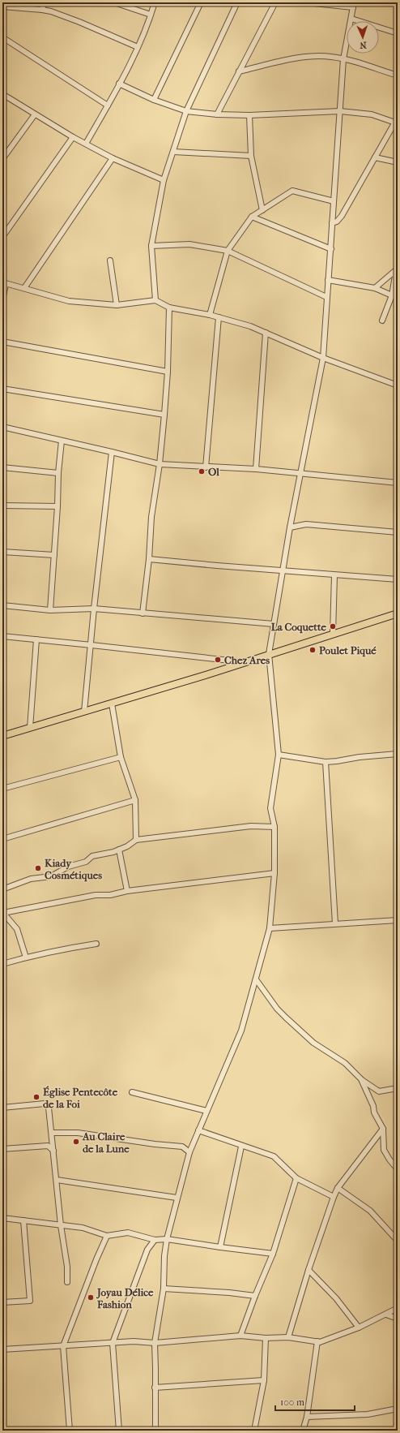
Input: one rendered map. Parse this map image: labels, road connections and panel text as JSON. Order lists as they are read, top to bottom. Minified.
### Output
{"places":["Ol","La Coquette","Poulet Piqué","Chez Ares","Kiady Cosmétiques","Église Pentecôte de la Foi","Au Claire de la Lune","Joyau Délice Fashion"],"scale_bar":"100 m","north":"bottom"}
